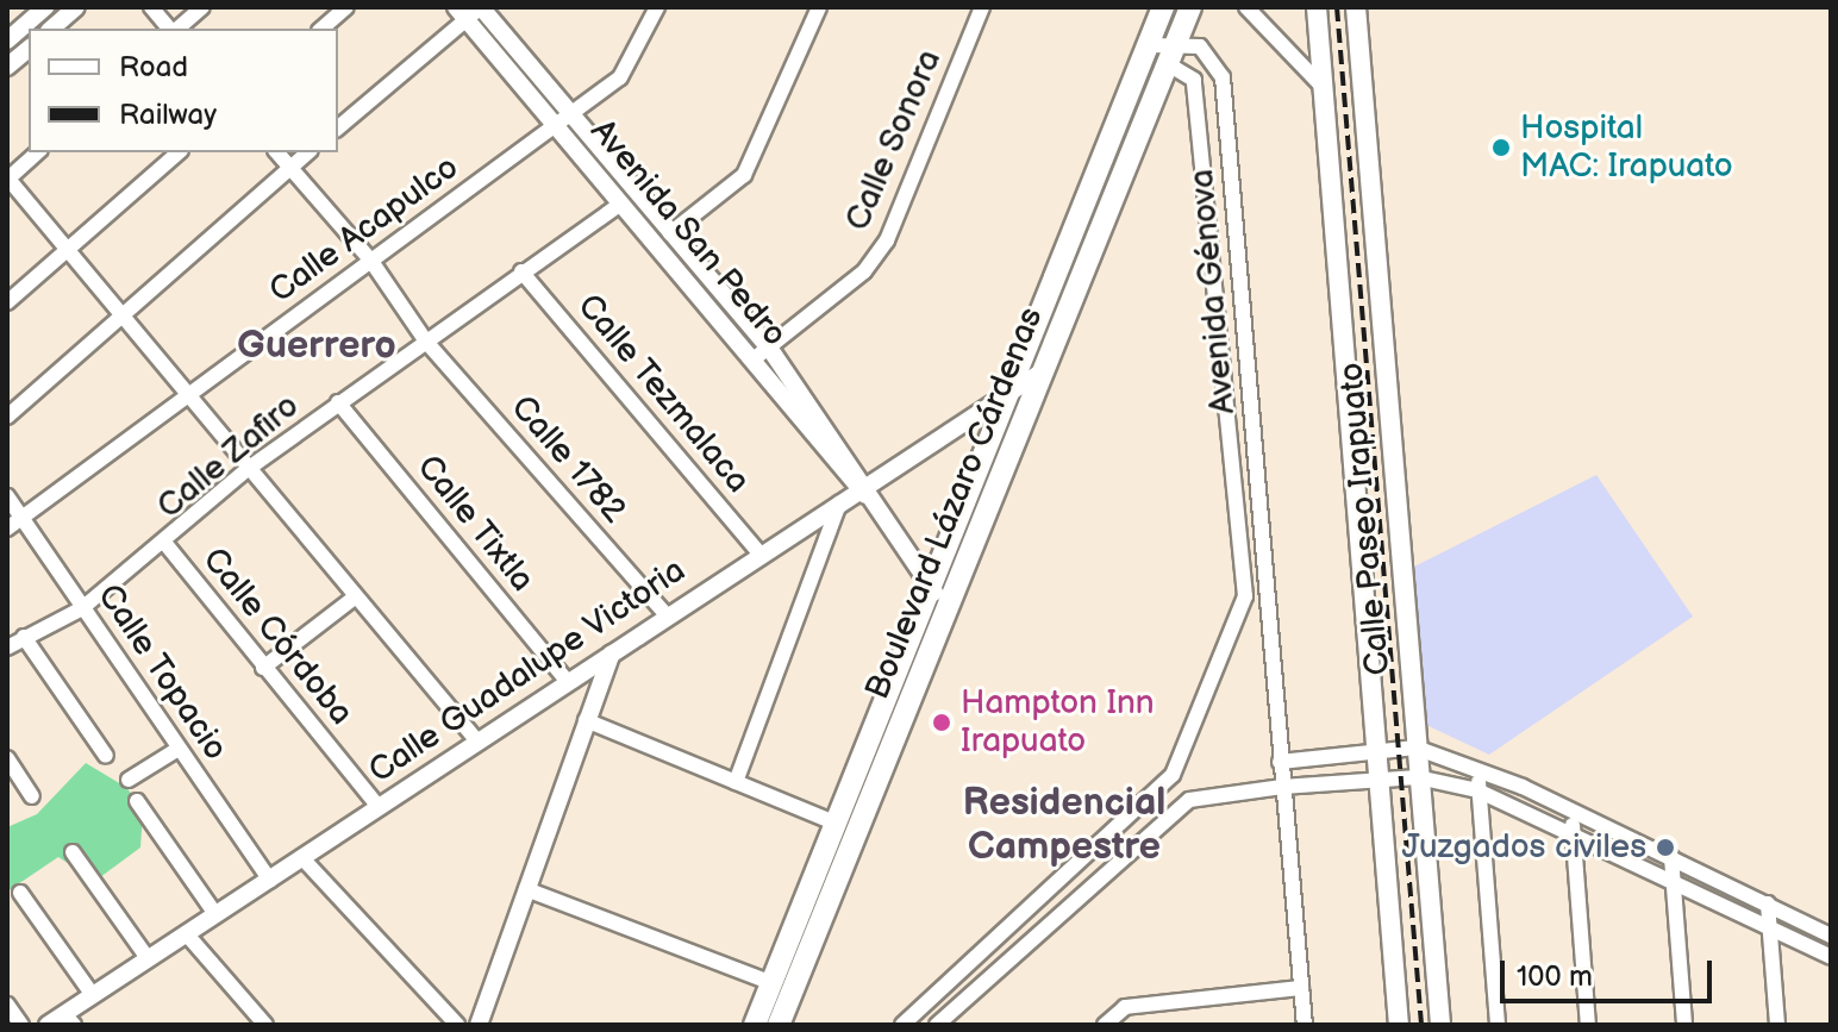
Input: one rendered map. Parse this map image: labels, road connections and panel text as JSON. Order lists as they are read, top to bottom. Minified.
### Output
{"streets":{"main road":["Boulevard Lázaro Cárdenas","Calle Paseo Irapuato"],"street":["Calle Sonora","Calle Acapulco","Avenida San Pedro","Avenida Génova","Calle Tezmalaca","Calle Zafiro","Calle 1782","Calle Tixtla","Calle Córdoba","Calle Guadalupe Victoria","Calle Topacio"]},"crossings":[["Calle Sonora","Avenida San Pedro"],["Calle Acapulco","Avenida San Pedro"],["Calle Acapulco","Calle 1782"],["Calle Acapulco","Calle Topacio"],["Avenida San Pedro","Calle Zafiro"],["Avenida San Pedro","Boulevard Lázaro Cárdenas"],["Avenida San Pedro","Calle Guadalupe Victoria"],["Avenida Génova","Boulevard Lázaro Cárdenas"],["Calle Tezmalaca","Calle Zafiro"],["Calle Tezmalaca","Calle Guadalupe Victoria"],["Calle Zafiro","Calle 1782"],["Calle Zafiro","Calle Tixtla"],["Calle Zafiro","Calle Córdoba"],["Calle Zafiro","Calle Topacio"],["Calle 1782","Calle Guadalupe Victoria"],["Boulevard Lázaro Cárdenas","Calle Guadalupe Victoria"],["Calle Tixtla","Calle Guadalupe Victoria"],["Calle Córdoba","Calle Guadalupe Victoria"],["Calle Guadalupe Victoria","Calle Topacio"]],"districts":["Guerrero","Residencial Campestre"],"places":["Hospital MAC: Irapuato","Hampton Inn Irapuato","Juzgados civiles"],"legend":["Road","Railway"],"scale_bar":"100 m"}
